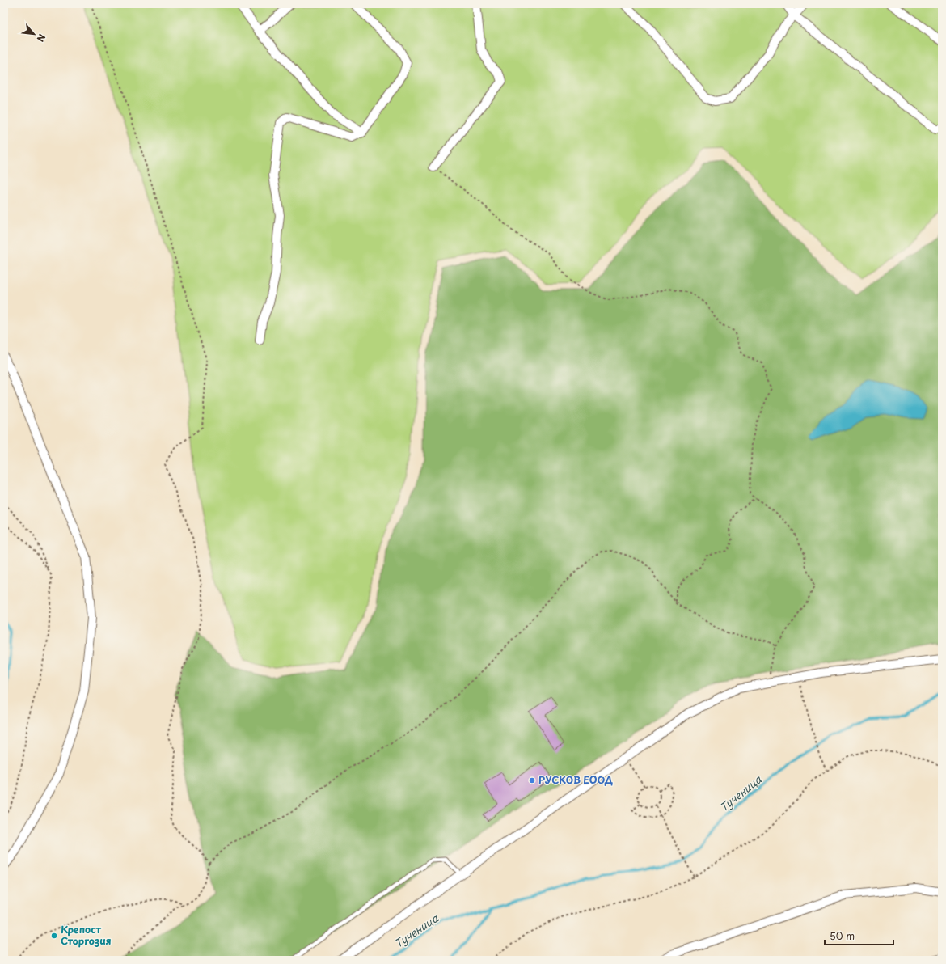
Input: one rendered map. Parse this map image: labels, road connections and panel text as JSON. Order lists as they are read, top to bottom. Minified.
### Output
{"water":["Тученица"],"places":["РУСКОВ ЕООД","Крепост Сторгозия"],"scale_bar":"50 m","north":"bottom right"}
